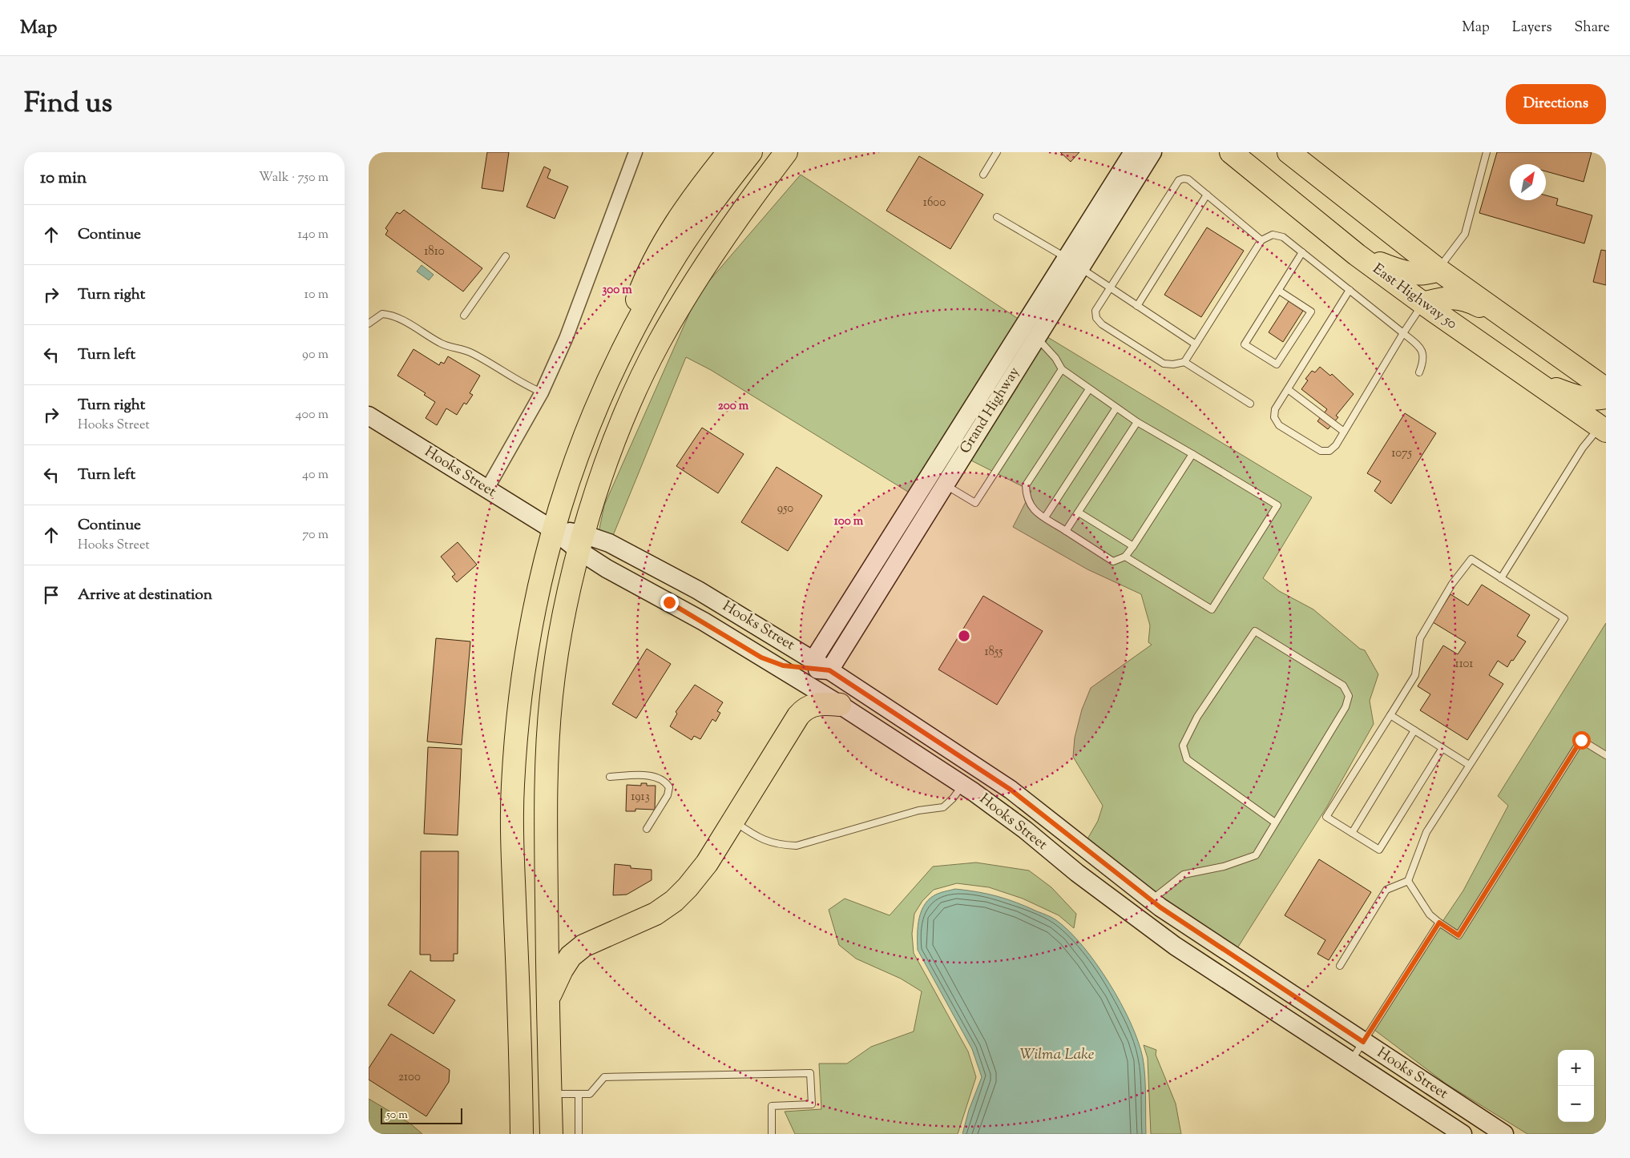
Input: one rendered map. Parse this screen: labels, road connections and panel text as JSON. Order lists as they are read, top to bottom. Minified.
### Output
{"streets":{"highway":["East Highway 50"],"street":["Grand Highway","Hooks Street"]},"crossings":[["Grand Highway","Hooks Street"]],"water":["Wilma Lake"],"house_numbers":["1600","1810","1075","950","1855","1101","1913","2100"],"scale_bar":"50 m","north":"top right","page":{"header":"Map","nav":["Map","Layers","Share"],"title":"Find us","buttons":"Directions","heading":["10 min","Walk · 750 m"],"list":[["Continue","140 m"],["Turn right","10 m"],["Turn left","90 m"],["Turn right","Hooks Street","400 m"],["Turn left","40 m"],["Continue","Hooks Street","70 m"],"Arrive at destination"],"map_buttons":["+","−"],"scale":"50 m"},"rings":["300 m","200 m","100 m"]}
